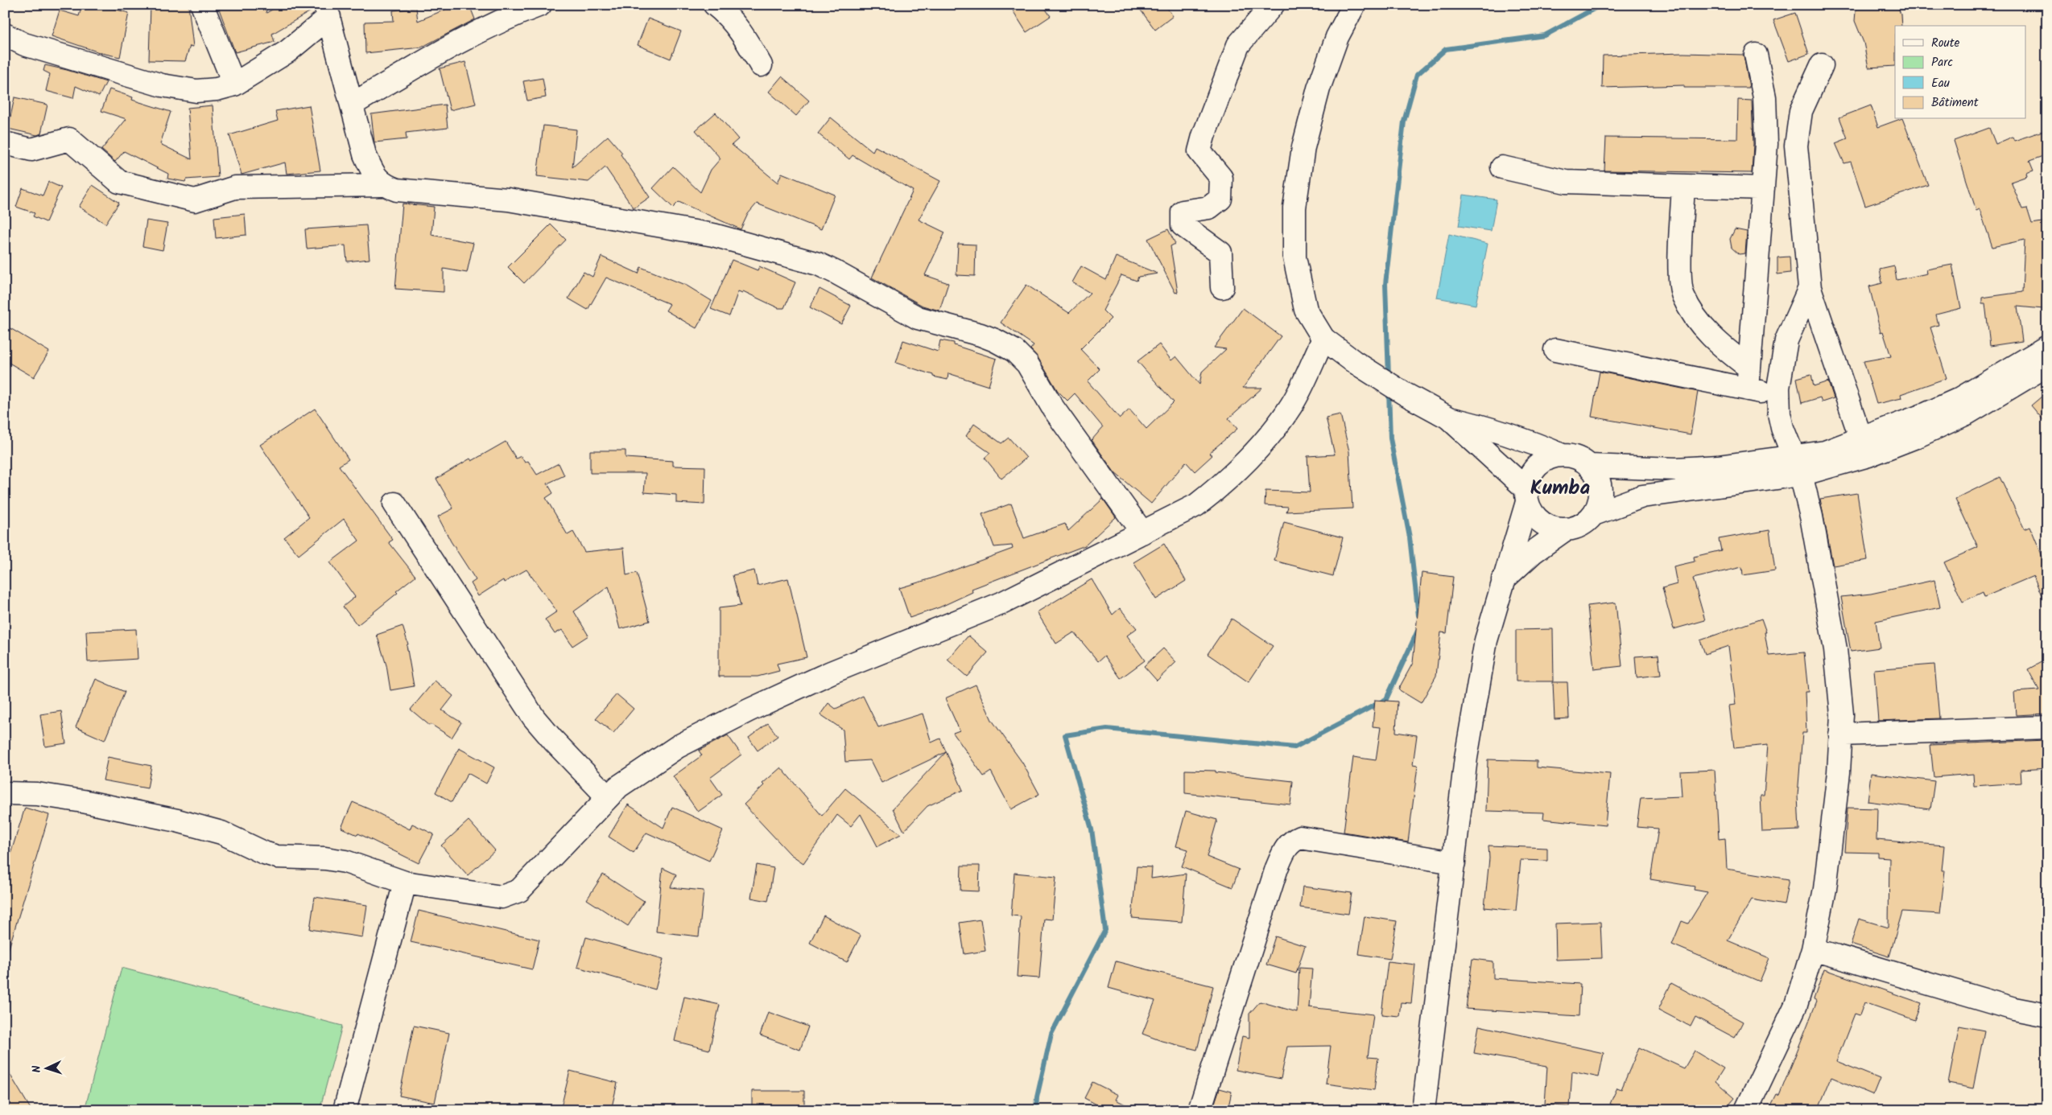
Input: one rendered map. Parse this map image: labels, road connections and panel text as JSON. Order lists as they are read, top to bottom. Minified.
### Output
{"districts":["Kumba"],"legend":["Route","Parc","Eau","Bâtiment"],"north":"left"}
